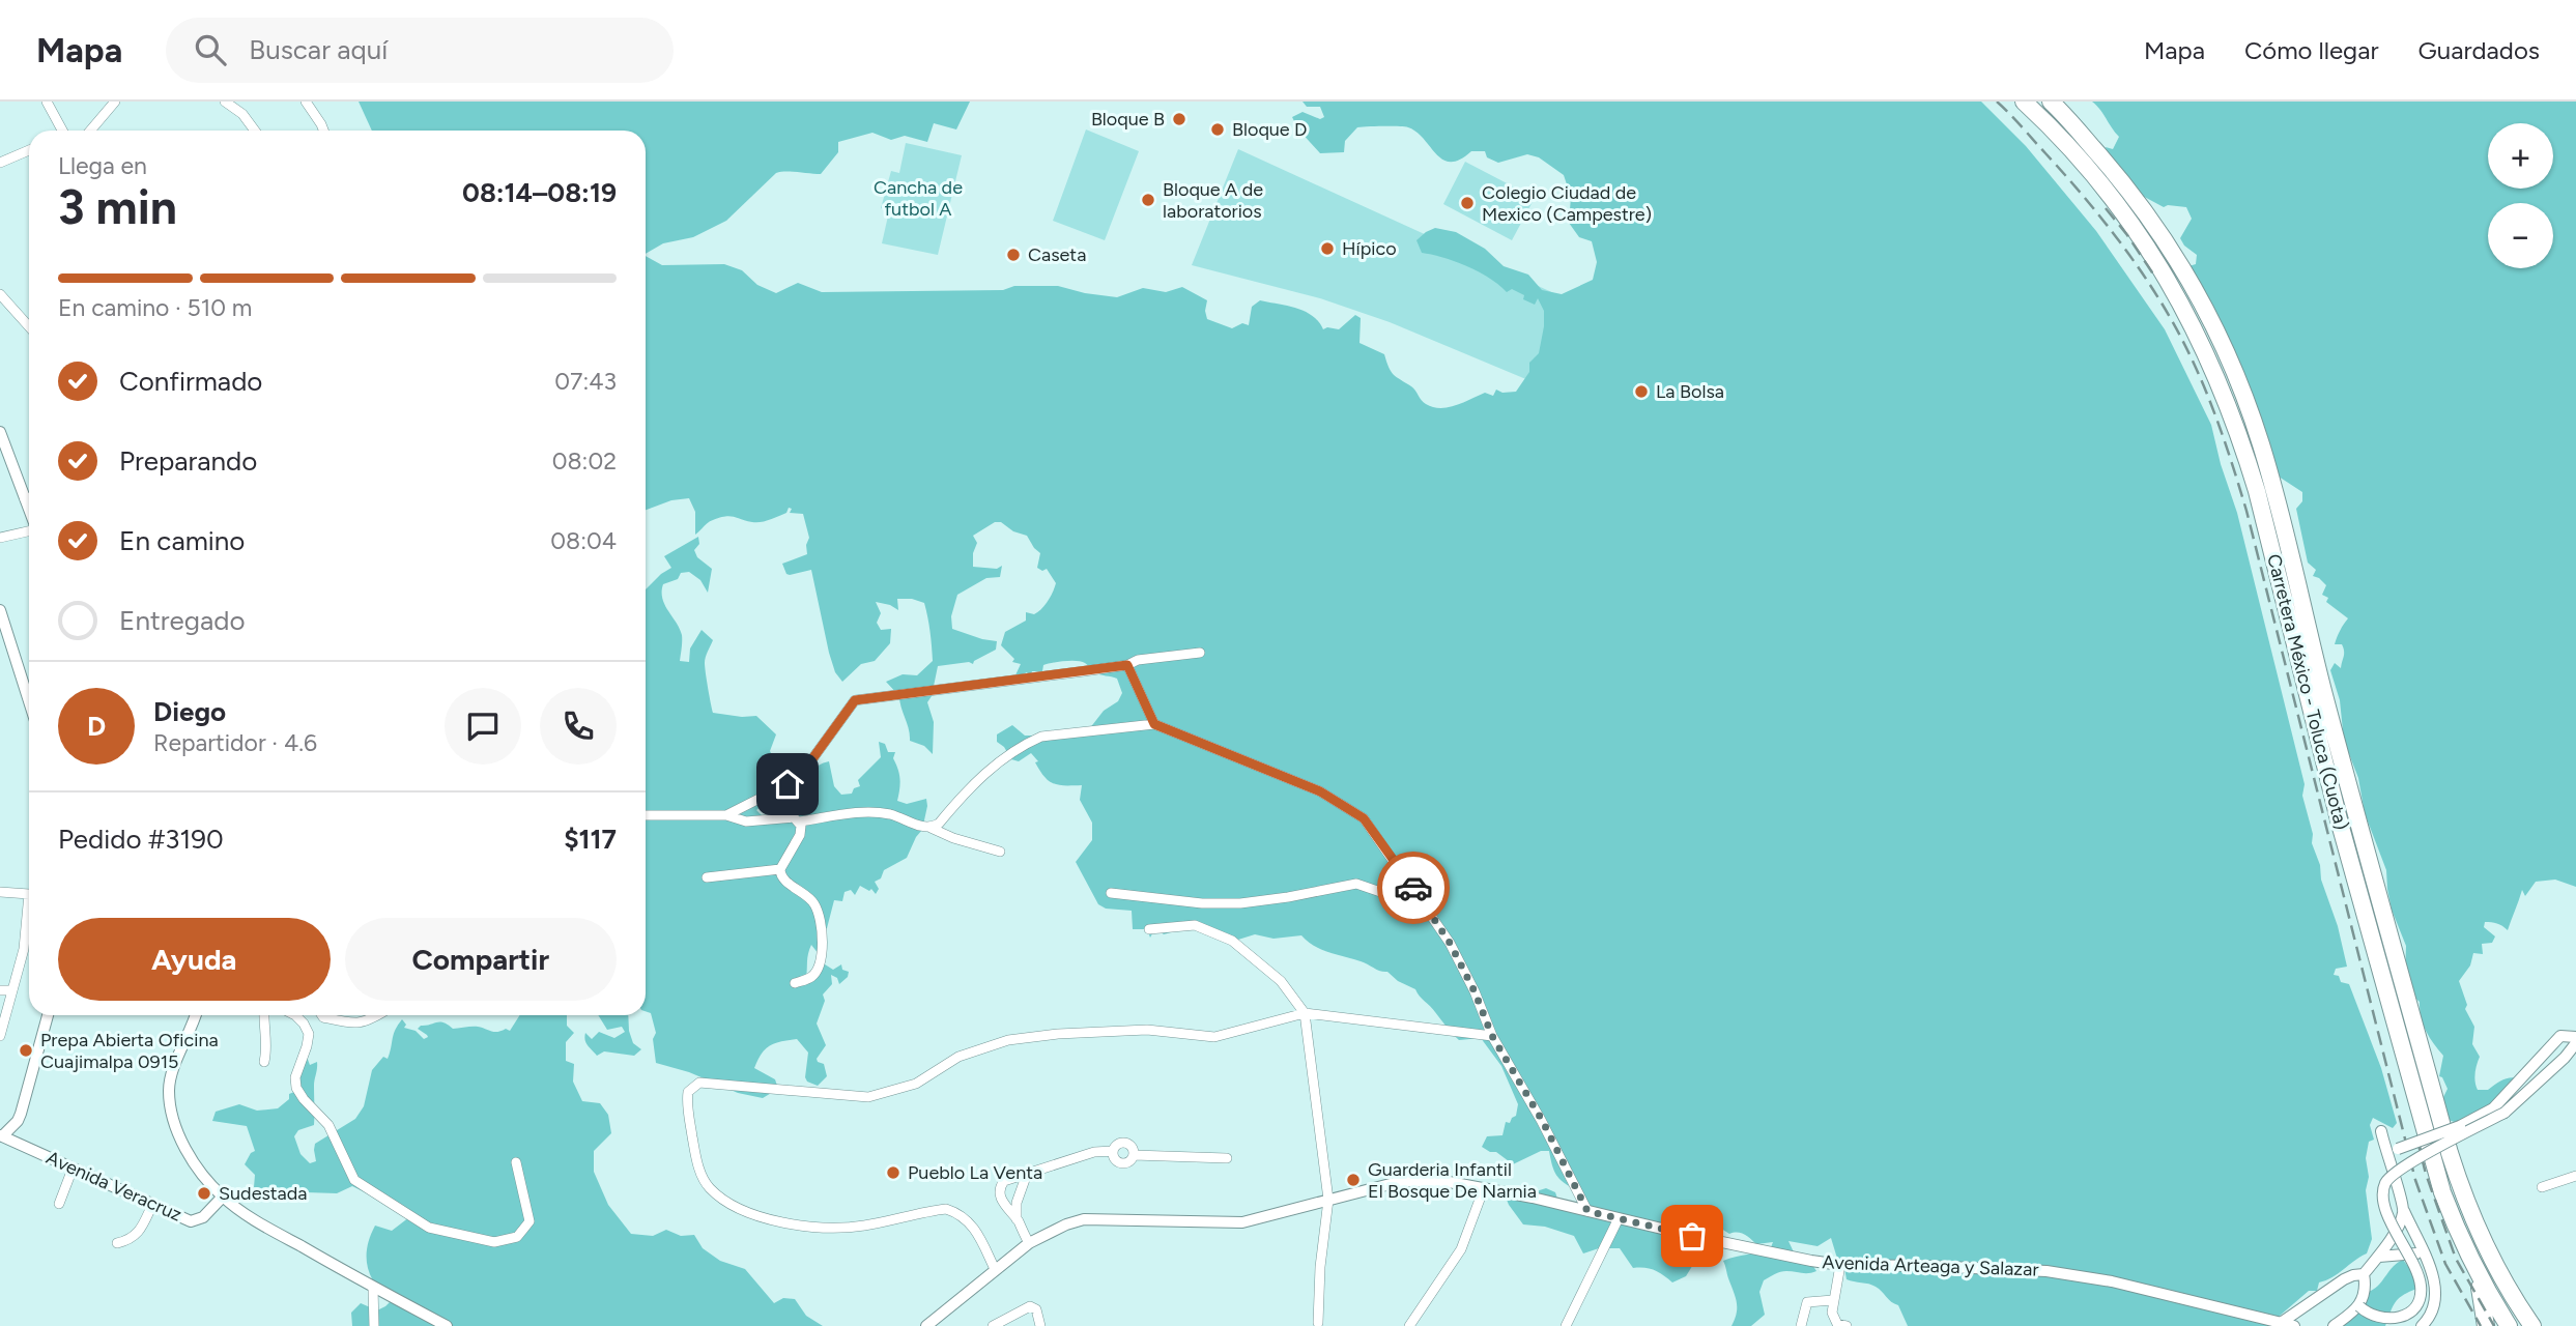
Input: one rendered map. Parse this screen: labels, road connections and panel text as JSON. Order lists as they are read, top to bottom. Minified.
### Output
{"streets":{"highway":["Carretera México - Toluca (Cuota)"],"street":["Avenida Veracruz","Avenida Arteaga y Salazar"]},"parks":["Cancha de futbol A"],"places":["Bloque B","Bloque D","Bloque A de laboratorios","Colegio Ciudad de Mexico (Campestre)","Hípico","Caseta","La Bolsa","Prepa Abierta Oficina Cuajimalpa 0915","Pueblo La Venta","Guarderia Infantil El Bosque De Narnia","Sudestada"],"page":{"header":"Mapa","search":"Buscar aquí","nav":["Mapa","Cómo llegar","Guardados"],"map_buttons":["+","−"],"heading":["3 min","Llega en","08:14–08:19"],"panel":["Diego","Repartidor · 4.6","Pedido #3190","$117"],"bar":"En camino · 510 m","list":[["Confirmado","07:43"],["Preparando","08:02"],["En camino","08:04"],"Entregado"],"round":"D","buttons":["Ayuda","Compartir"]}}
